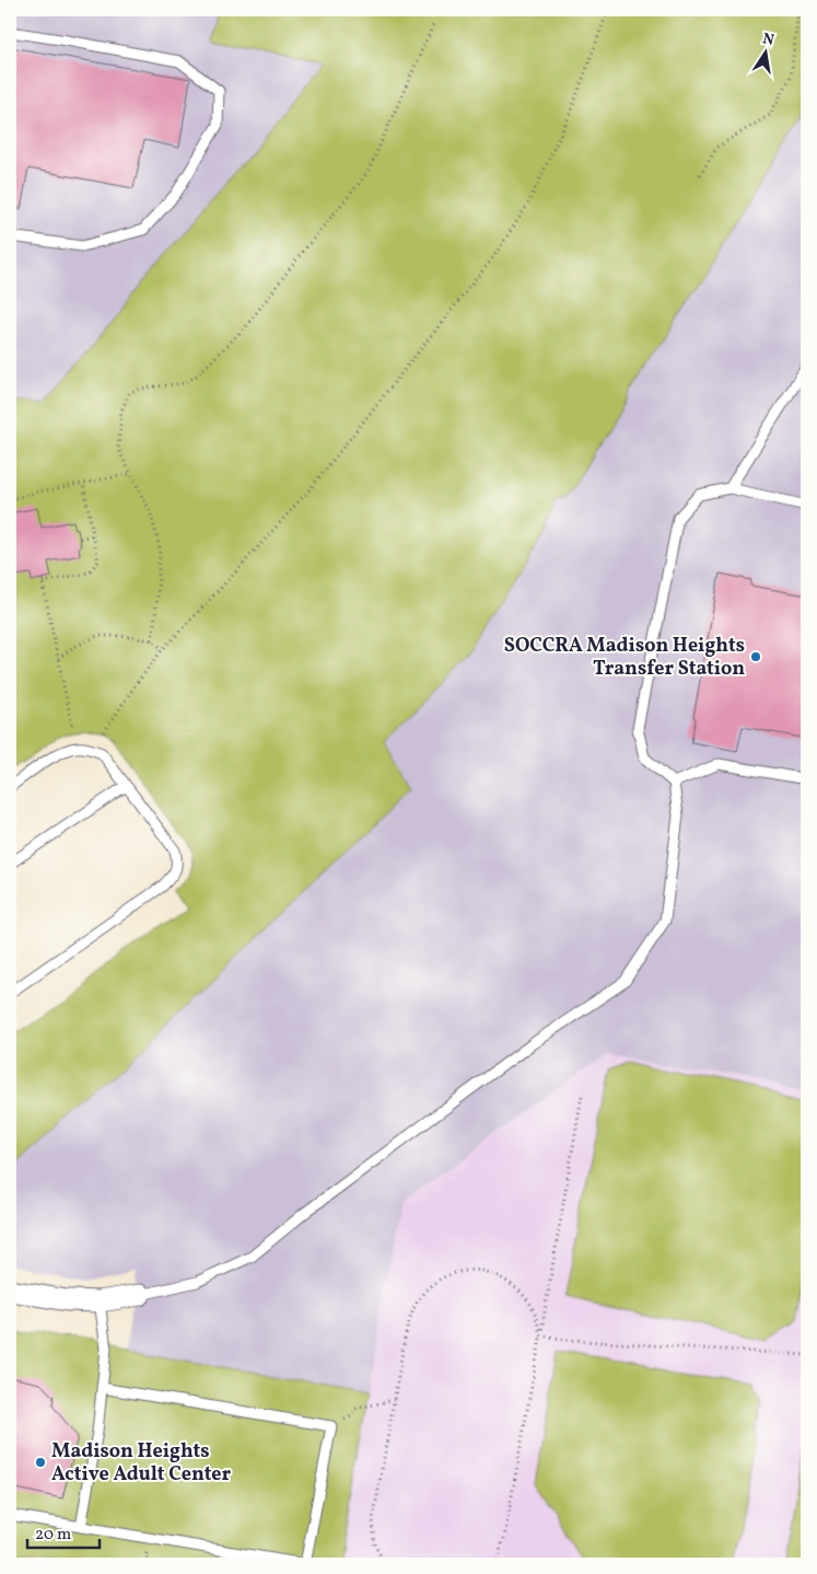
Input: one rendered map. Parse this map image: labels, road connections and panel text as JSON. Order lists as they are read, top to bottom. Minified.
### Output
{"places":["SOCCRA Madison Heights Transfer Station","Madison Heights Active Adult Center"],"scale_bar":"20 m","north":"top"}
